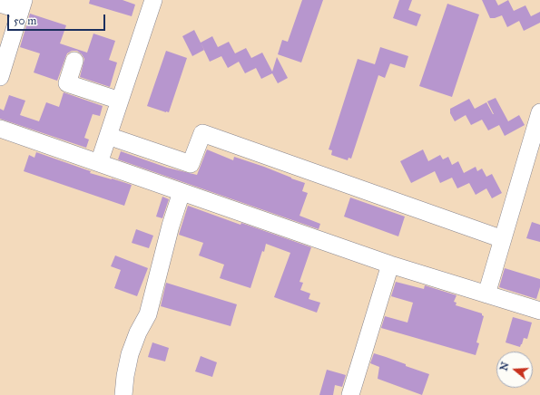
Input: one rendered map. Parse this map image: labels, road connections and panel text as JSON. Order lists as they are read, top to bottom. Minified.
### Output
{"scale_bar":"50 m","north":"left"}
